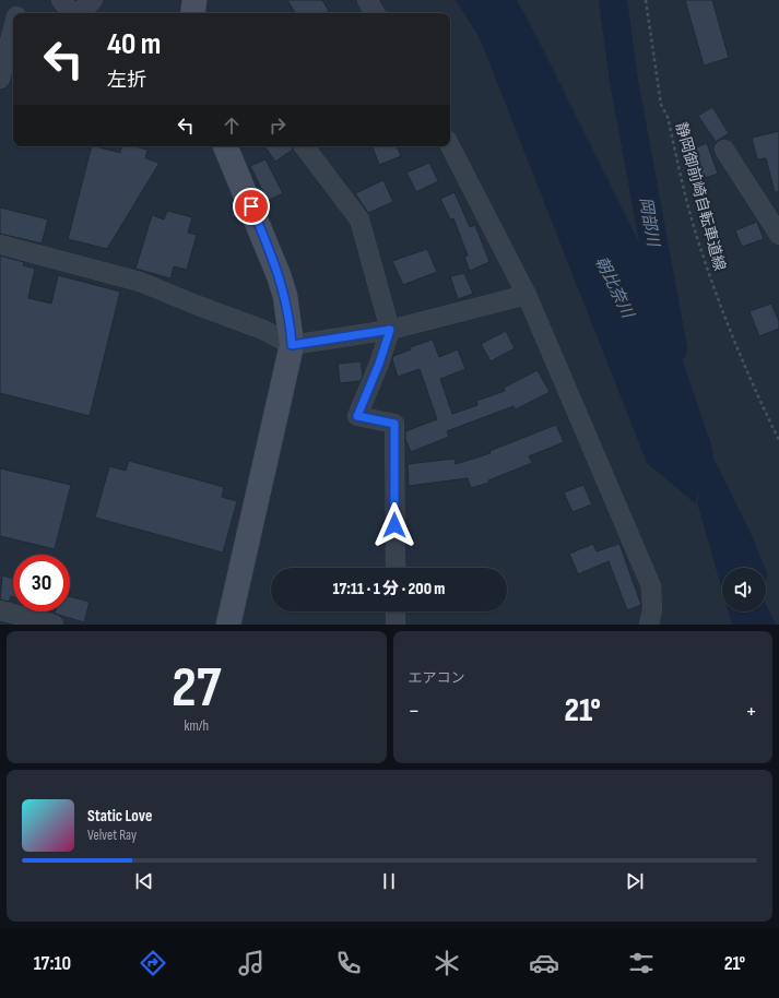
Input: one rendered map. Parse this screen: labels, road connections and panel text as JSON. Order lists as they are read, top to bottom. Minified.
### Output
{"streets":{"path":["静岡御前崎自転車道線"]},"water":["岡部川","朝比奈川"],"page":{"turn":["40 m","左折"],"limit":"30","trip":"17:11 · 1 分 · 200 m","tile":[["27","km/h"],"エアコン"],"heat":["−","21°","+"],"song":["Static Love","Velvet Ray"],"tabs":["17:10","21°"]}}
